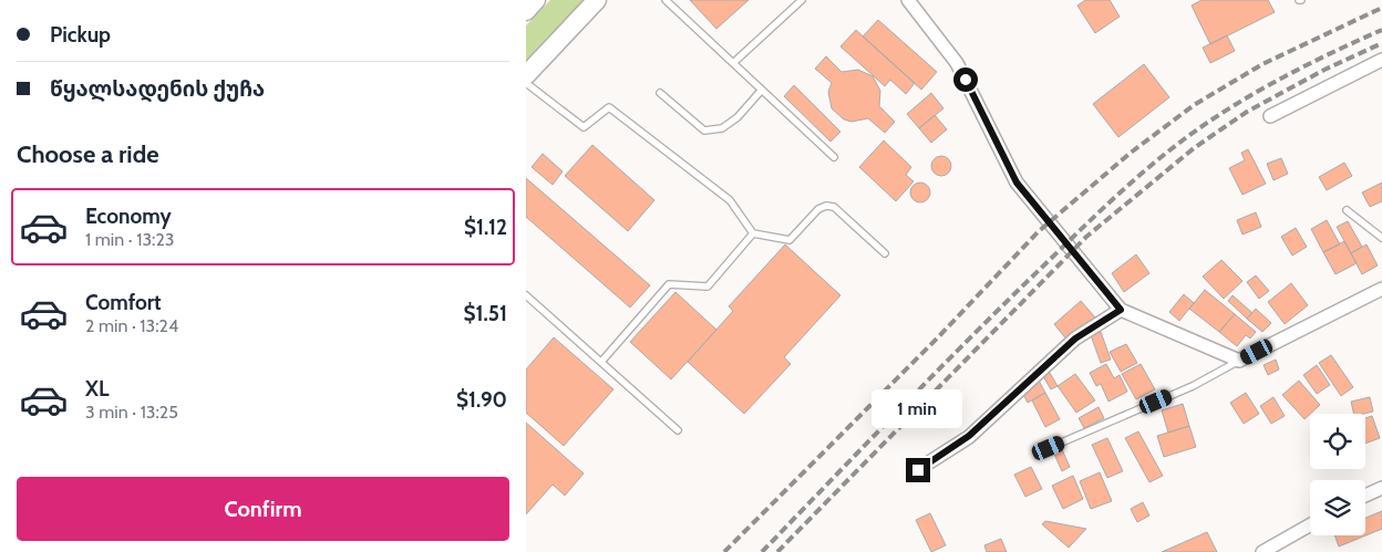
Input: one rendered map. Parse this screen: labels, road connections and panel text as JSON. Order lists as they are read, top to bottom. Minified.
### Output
{"page":{"banner":["Pickup","წყალსადენის ქუჩა"],"heading":"Choose a ride","list":[{"name":"Economy","note":"1 min · 13:23","value":"$1.12"},{"name":"Comfort","note":"2 min · 13:24","value":"$1.51"},{"name":"XL","note":"3 min · 13:25","value":"$1.90"}],"bubble":"1 min","buttons":"Confirm"}}
